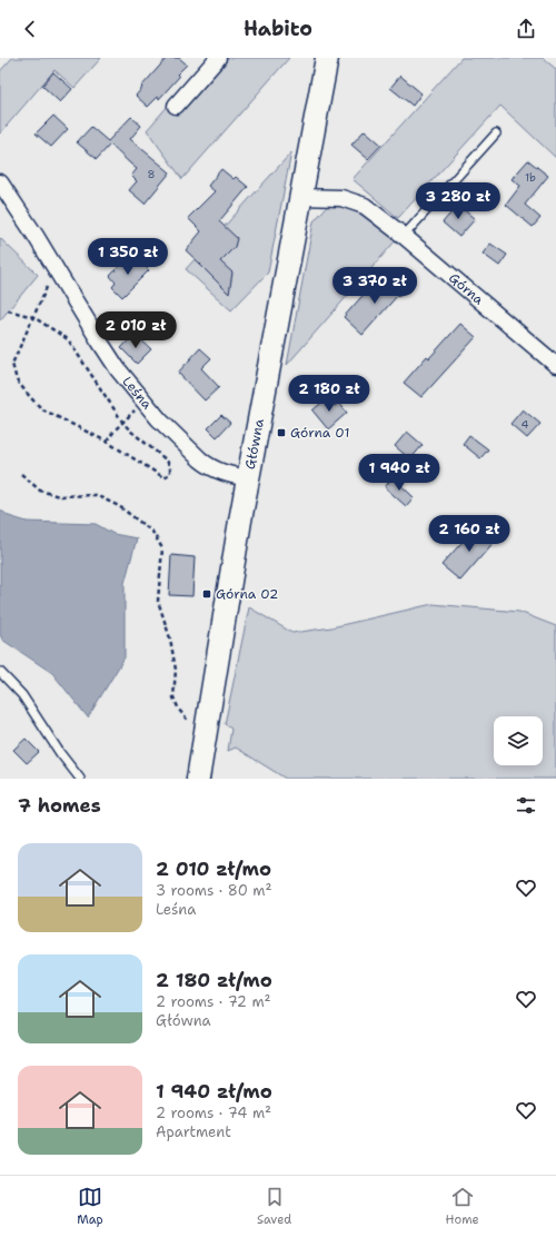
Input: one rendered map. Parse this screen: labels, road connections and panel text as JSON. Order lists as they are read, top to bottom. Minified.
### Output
{"streets":{"main road":["Główna"],"street":["Górna","Leśna"]},"crossings":[["Górna","Główna"],["Leśna","Główna"]],"places":{"transit":["Górna 01","Górna 02"]},"house_numbers":["8","1b","4"],"page":{"header":"Habito","price":["3 280 zł","1 350 zł","3 370 zł","2 010 zł","2 180 zł","1 940 zł","2 160 zł"],"heading":"7 homes","list":[{"name":"2 010 zł/mo","note":"3 rooms · 80 m² · Leśna"},{"name":"2 180 zł/mo","note":"2 rooms · 72 m² · Główna"},{"name":"1 940 zł/mo","note":"2 rooms · 74 m² · Apartment"}],"tabs":["Map","Saved","Home"]}}
